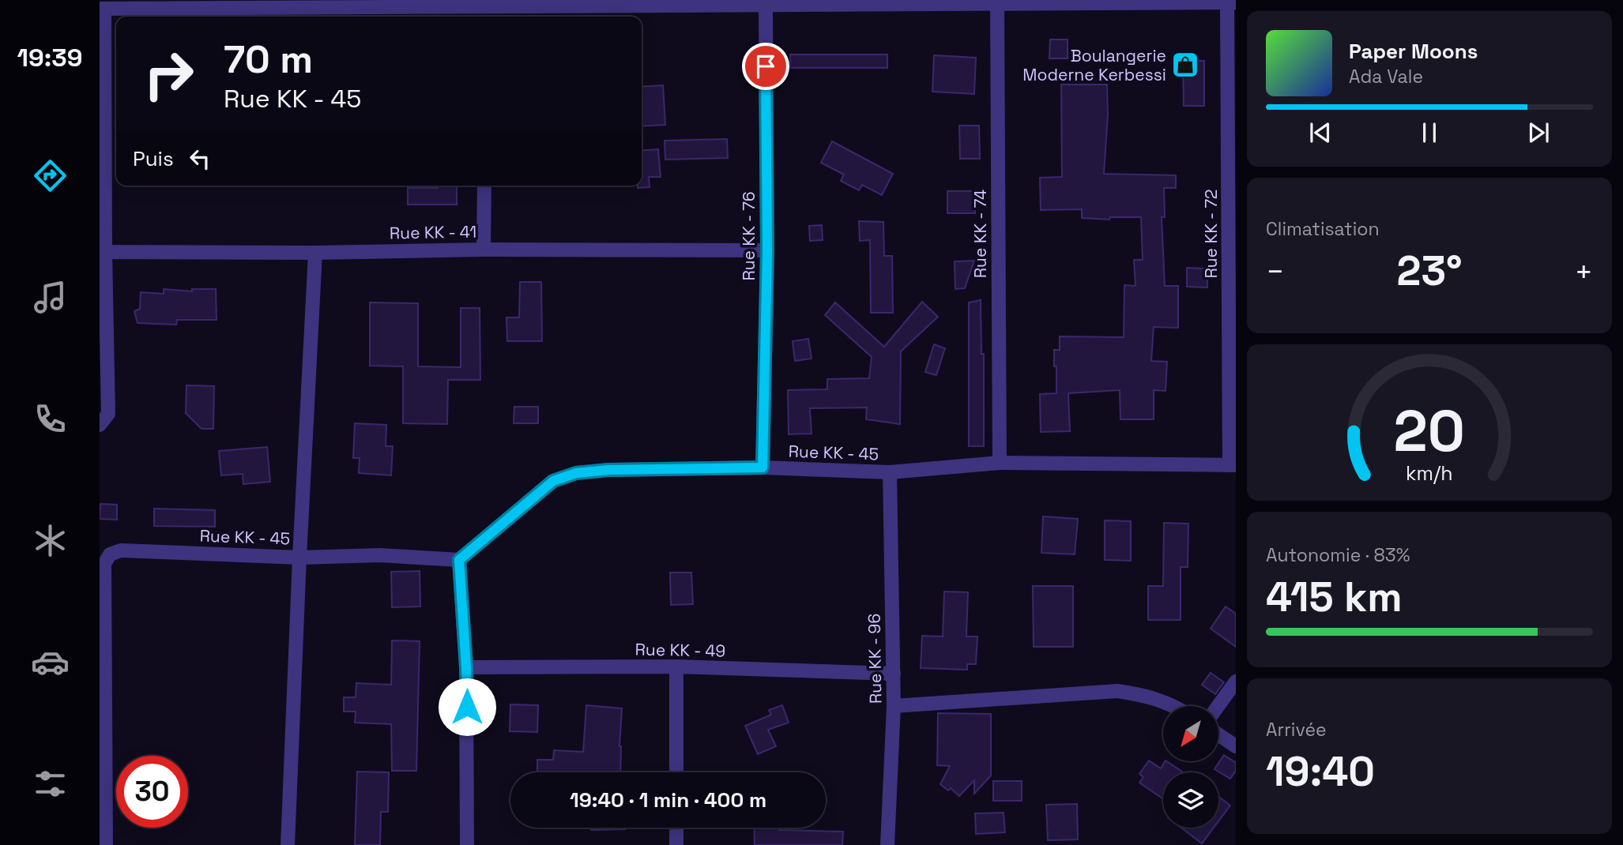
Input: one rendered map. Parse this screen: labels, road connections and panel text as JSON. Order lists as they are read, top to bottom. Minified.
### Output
{"streets":{"street":["Rue KK - 41","Rue KK - 74","Rue KK - 72","Rue KK - 76","Rue KK - 45","Rue KK - 49","Rue KK - 96"]},"crossings":[["Rue KK - 41","Rue KK - 76"],["Rue KK - 74","Rue KK - 45"],["Rue KK - 72","Rue KK - 45"],["Rue KK - 76","Rue KK - 45"],["Rue KK - 45","Rue KK - 96"],["Rue KK - 49","Rue KK - 96"]],"places":{"shop":["Boulangerie Moderne Kerbessi"]},"north":"bottom left","page":{"tabs":"19:39","turn":["70 m","Rue KK - 45"],"song":["Paper Moons","Ada Vale"],"then":"Puis","tile":["Climatisation",["Autonomie · 83%","415 km"],["Arrivée","19:40"]],"heat":["−","23°","+"],"limit":"30","trip":"19:40 · 1 min · 400 m","gauge":["20","km/h"]}}
